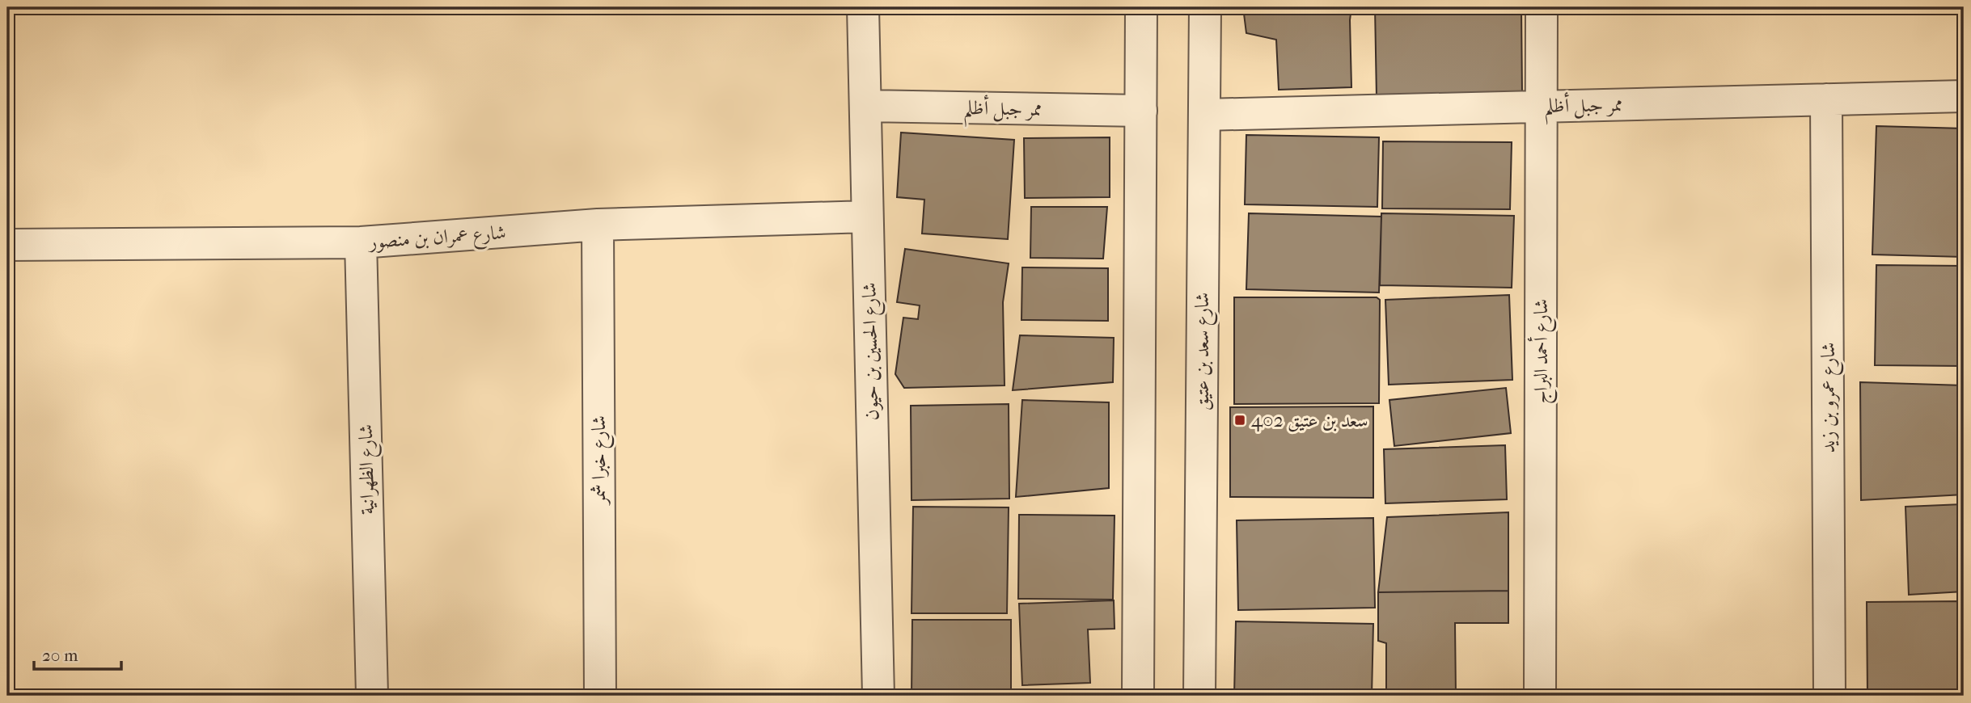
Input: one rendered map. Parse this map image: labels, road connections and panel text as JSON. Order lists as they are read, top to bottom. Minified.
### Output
{"streets":{"street":["ممر جبل أظلم","شارع عمران بن منصور","شارع الحسين بن حيون","شارع سعد بن عتيق","شارع أحمد البراج","شارع عمرو بن زيد","شارع خبرا شمر","شارع الظهرانية"]},"crossings":[["ممر جبل أظلم","شارع الحسين بن حيون"],["ممر جبل أظلم","شارع سعد بن عتيق"],["ممر جبل أظلم","شارع أحمد البراج"],["ممر جبل أظلم","شارع عمرو بن زيد"],["شارع عمران بن منصور","شارع الحسين بن حيون"],["شارع عمران بن منصور","شارع خبرا شمر"],["شارع عمران بن منصور","شارع الظهرانية"]],"places":{"transit":["سعد بن عتيق 402"]},"scale_bar":"20 m"}
